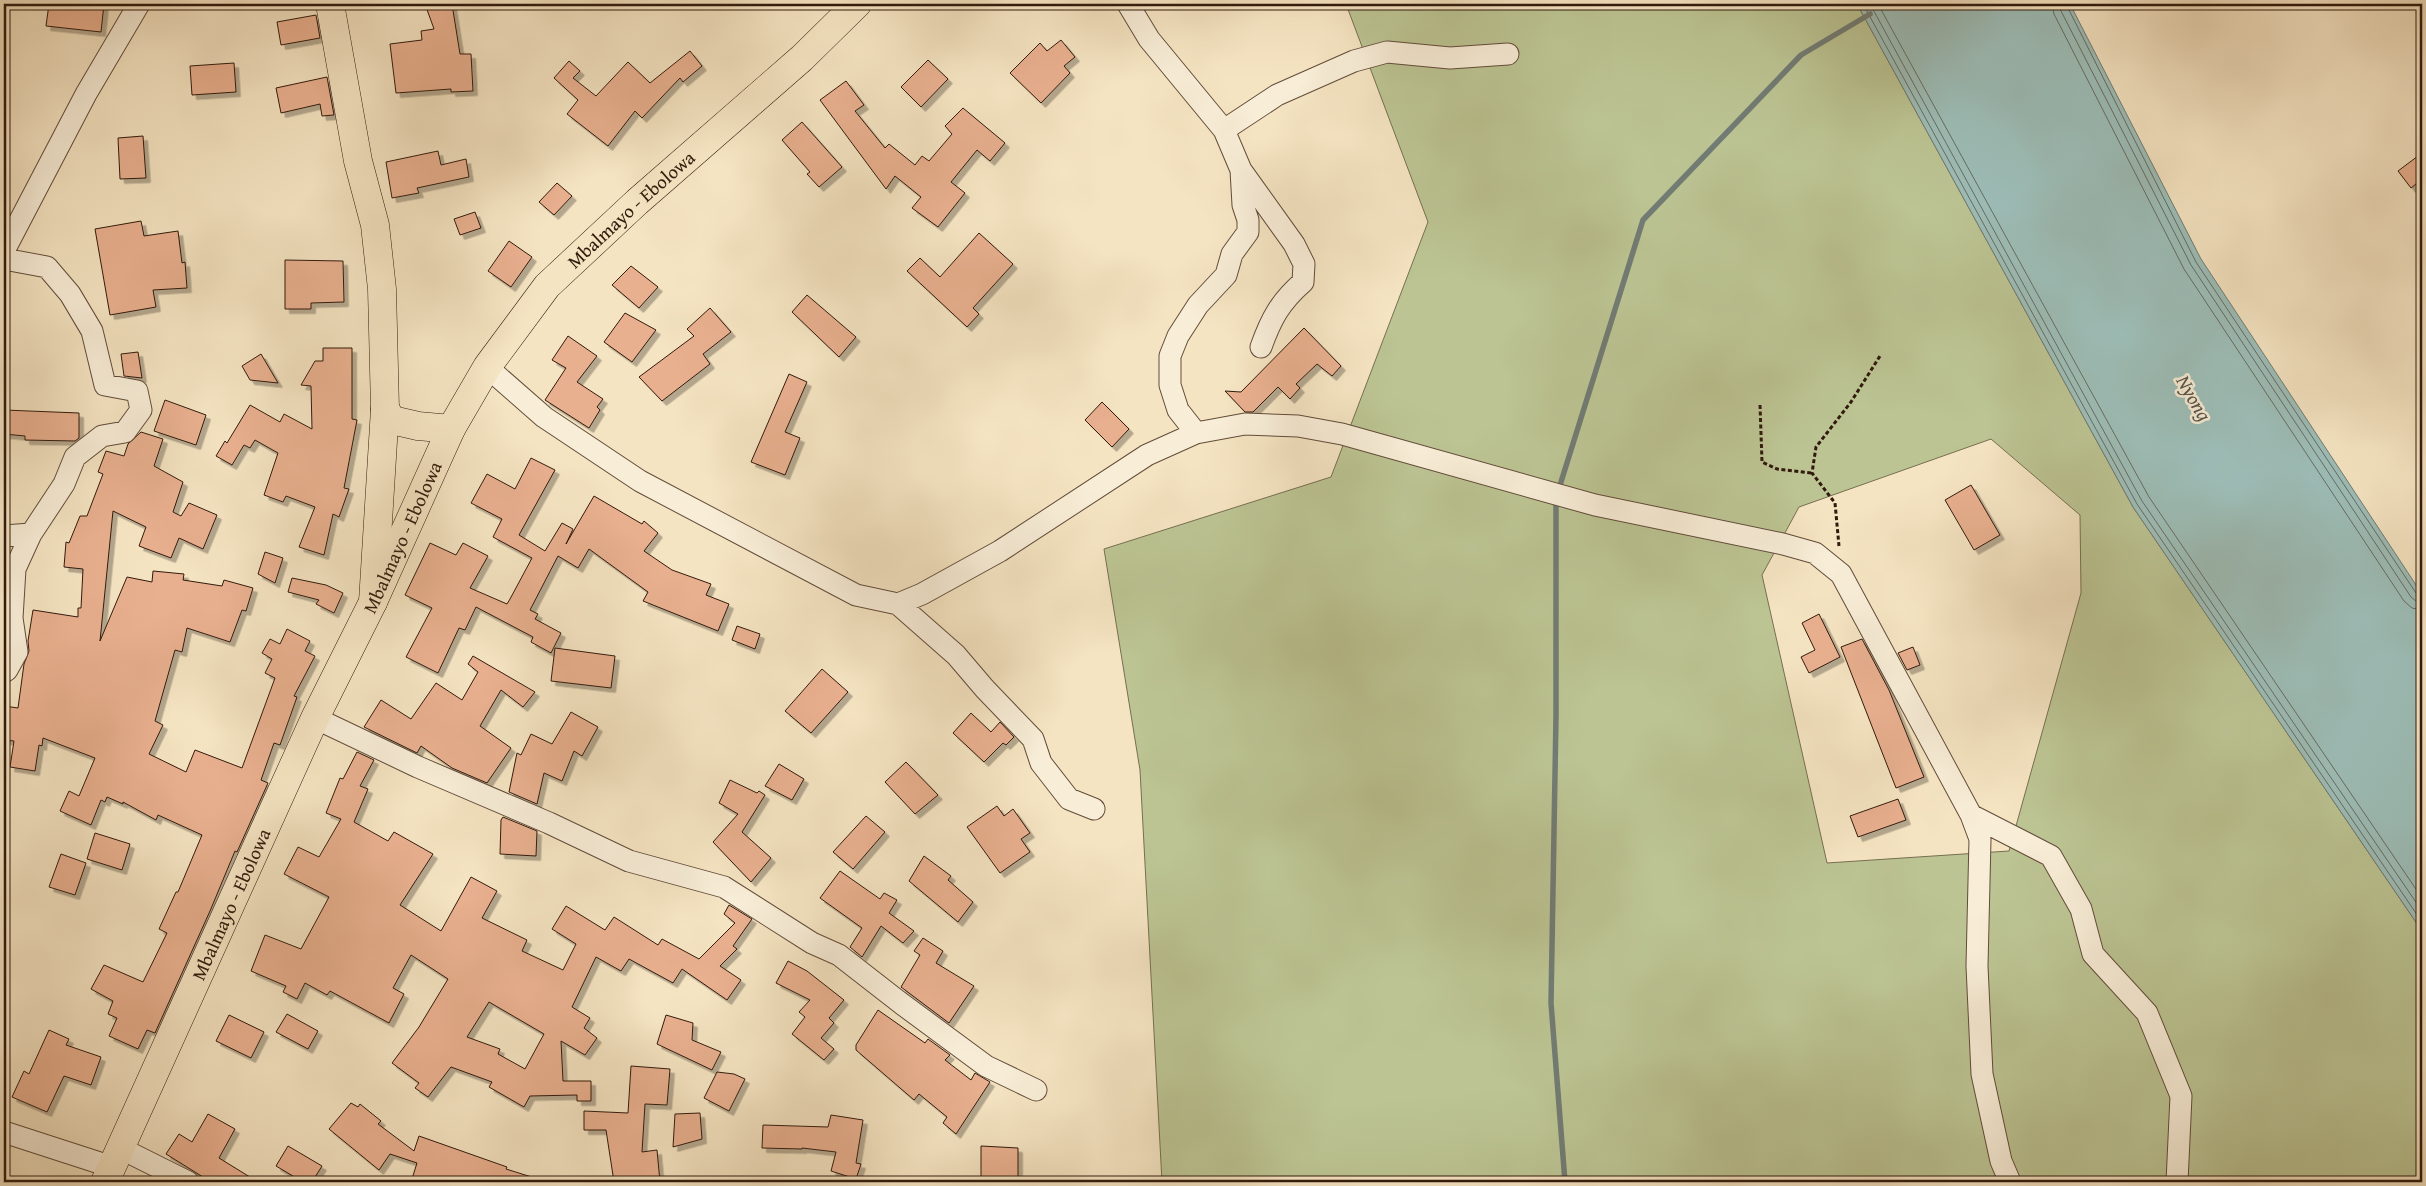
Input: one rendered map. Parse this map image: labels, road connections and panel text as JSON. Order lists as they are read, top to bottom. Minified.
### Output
{"streets":{"main road":["Mbalmayo - Ebolowa"]},"water":["Nyong"]}
